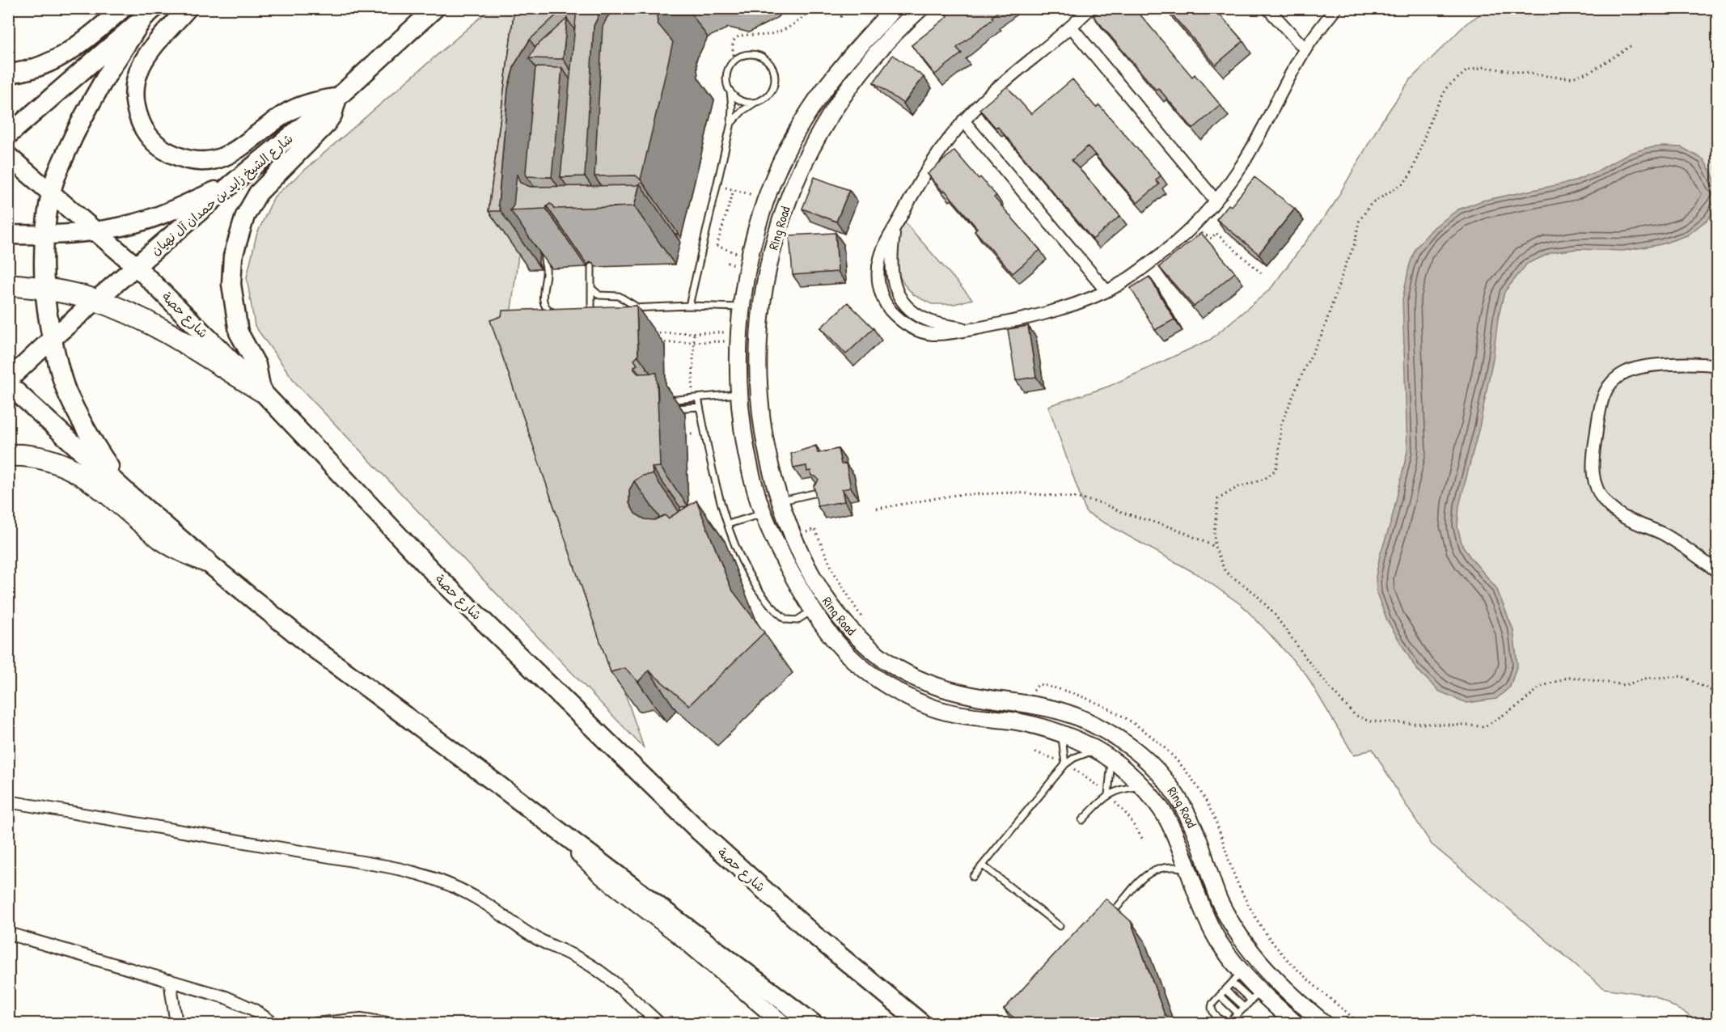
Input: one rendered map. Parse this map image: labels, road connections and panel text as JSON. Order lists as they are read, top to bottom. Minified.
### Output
{"streets":{"main road":["شارع الشيخ زايد بن حمدان آل نهيان","شارع حصة"],"street":["Ring Road"]},"crossings":[["شارع الشيخ زايد بن حمدان آل نهيان","شارع حصة"]]}
